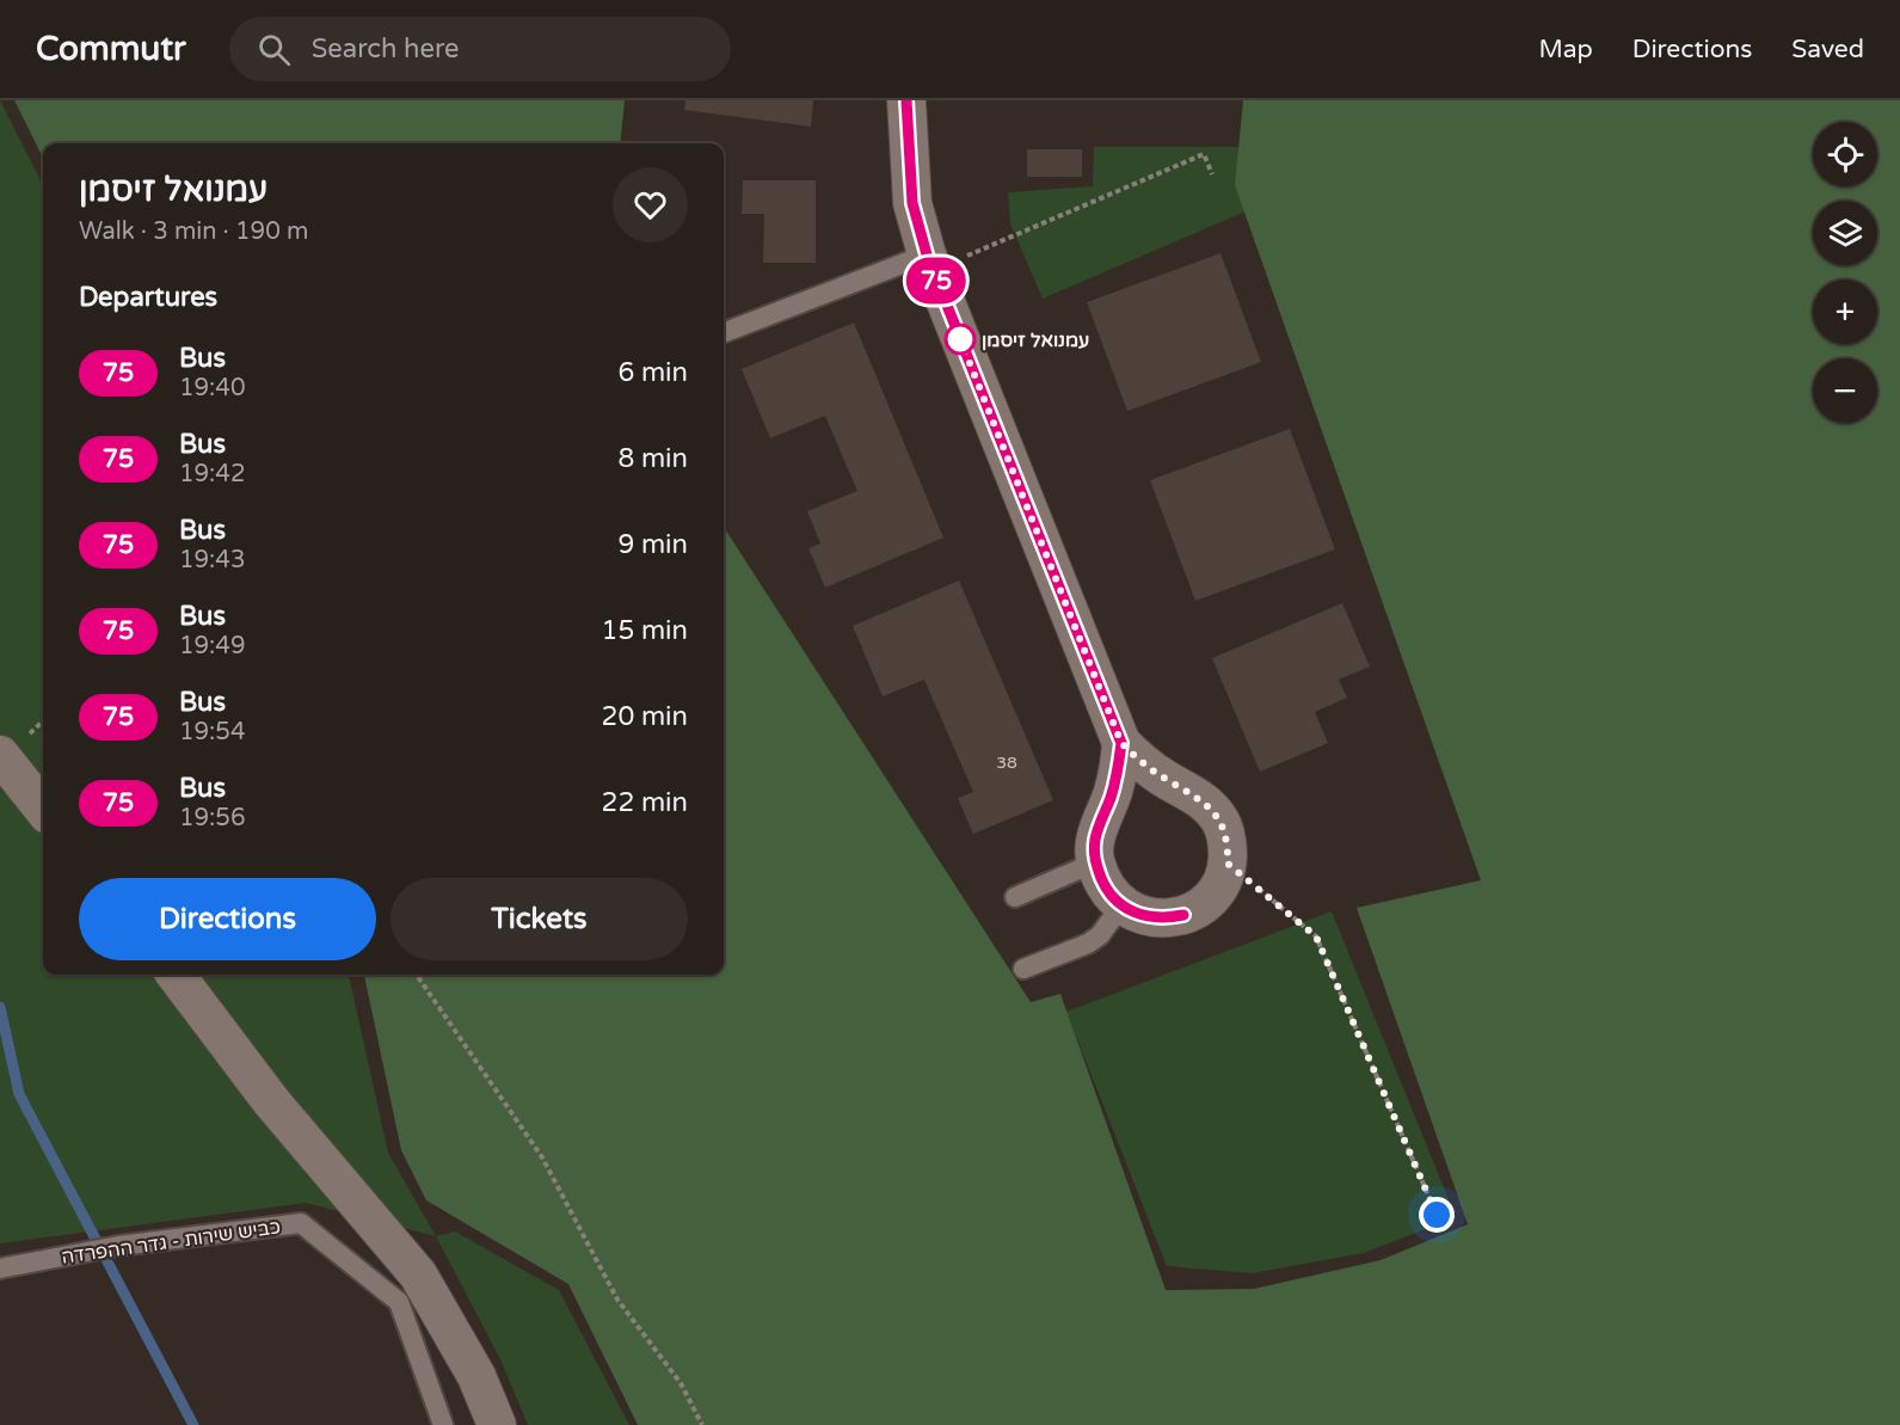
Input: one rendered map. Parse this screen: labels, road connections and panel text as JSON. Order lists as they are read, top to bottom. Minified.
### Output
{"streets":{"lane":["כביש שירות - גדר ההפרדה"]},"places":["עמנואל זיסמן"],"lines":["bus line 75"],"house_numbers":["38"],"page":{"header":"Commutr","search":"Search here","nav":["Map","Directions","Saved"],"on_map":"75","map_buttons":["+","−"],"heading":[["עמנואל זיסמן","Walk · 3 min · 190 m"],"Departures"],"list":[{"mark":"75","name":"Bus","note":"19:40","value":"6 min"},{"mark":"75","name":"Bus","note":"19:42","value":"8 min"},{"mark":"75","name":"Bus","note":"19:43","value":"9 min"},{"mark":"75","name":"Bus","note":"19:49","value":"15 min"},{"mark":"75","name":"Bus","note":"19:54","value":"20 min"},{"mark":"75","name":"Bus","note":"19:56","value":"22 min"}],"buttons":["Directions","Tickets"]}}
